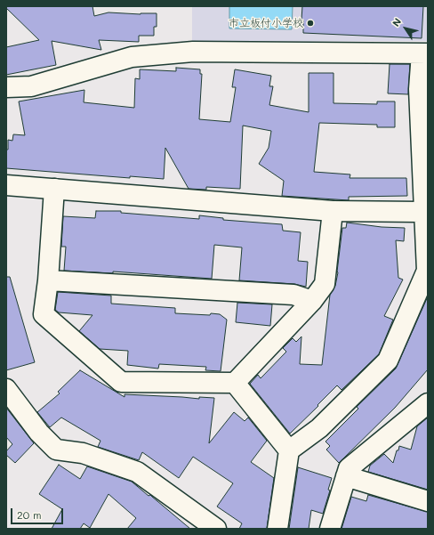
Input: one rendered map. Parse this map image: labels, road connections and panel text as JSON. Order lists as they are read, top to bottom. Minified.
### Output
{"places":["市立板付小学校"],"scale_bar":"20 m","north":"top left"}
